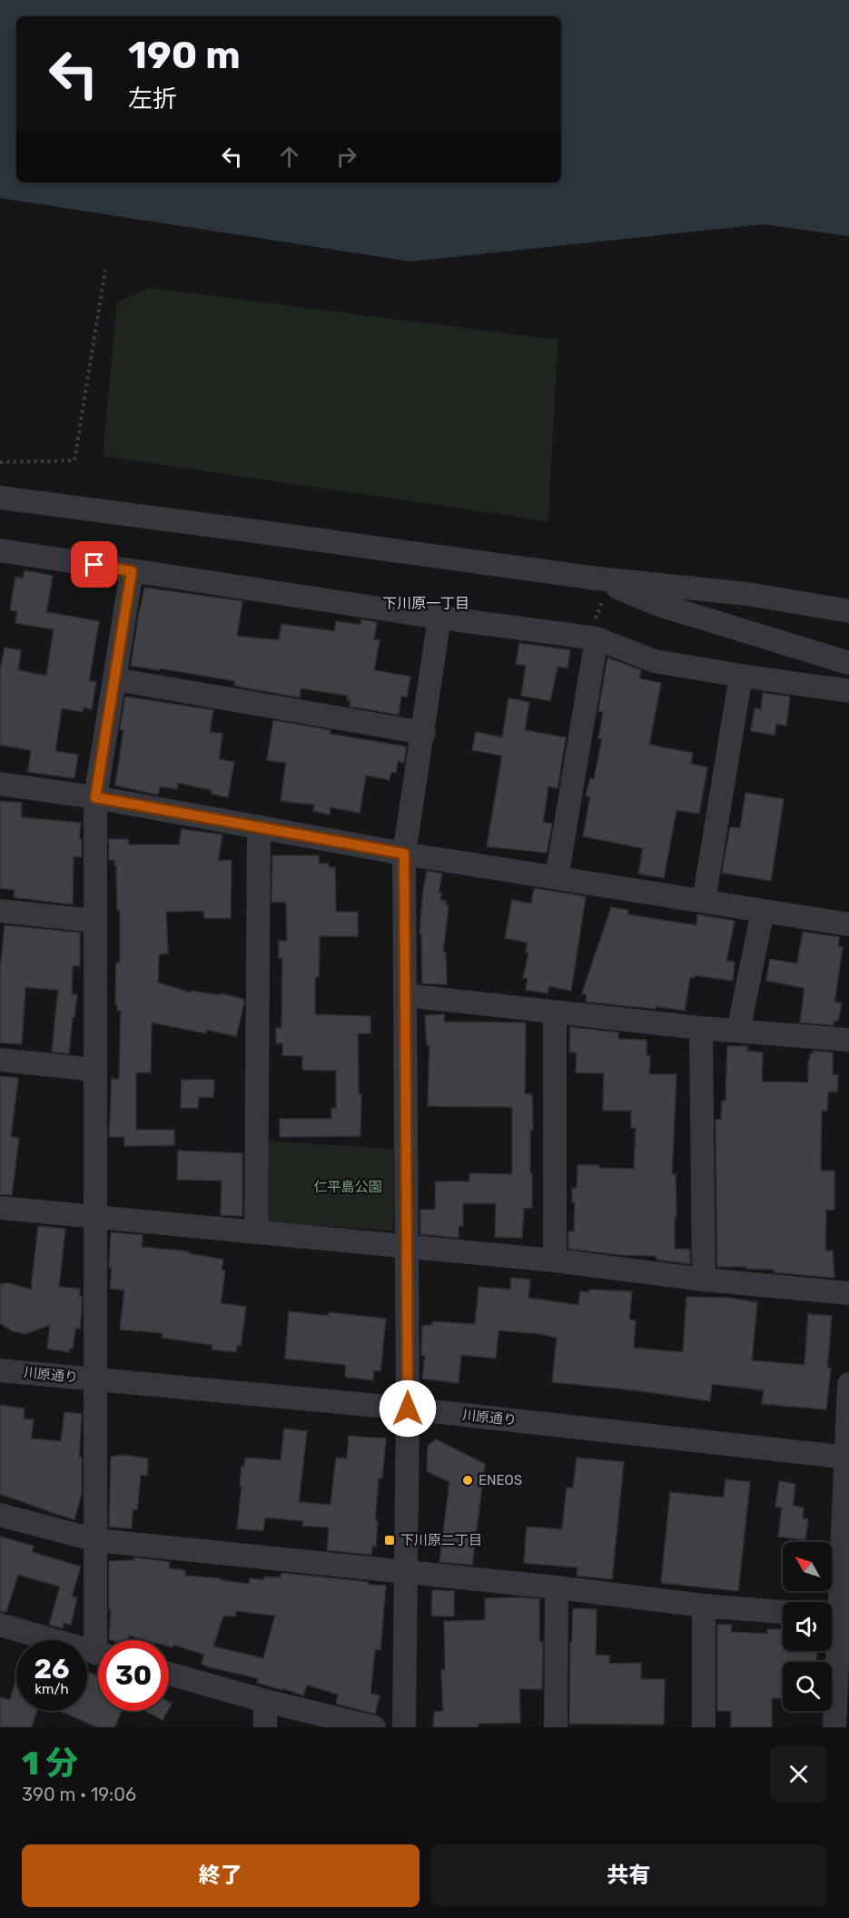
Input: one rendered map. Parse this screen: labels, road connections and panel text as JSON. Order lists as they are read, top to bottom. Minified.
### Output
{"streets":{"street":["川原通り"]},"districts":["下川原一丁目"],"parks":["仁平島公園"],"places":{"other":["ENEOS"],"transit":["下川原二丁目"]},"north":"top left","page":{"turn":["190 m","左折"],"speed":"26 km/h","limit":"30","heading":["1 分","390 m · 19:06"],"buttons":["終了","共有"]}}
